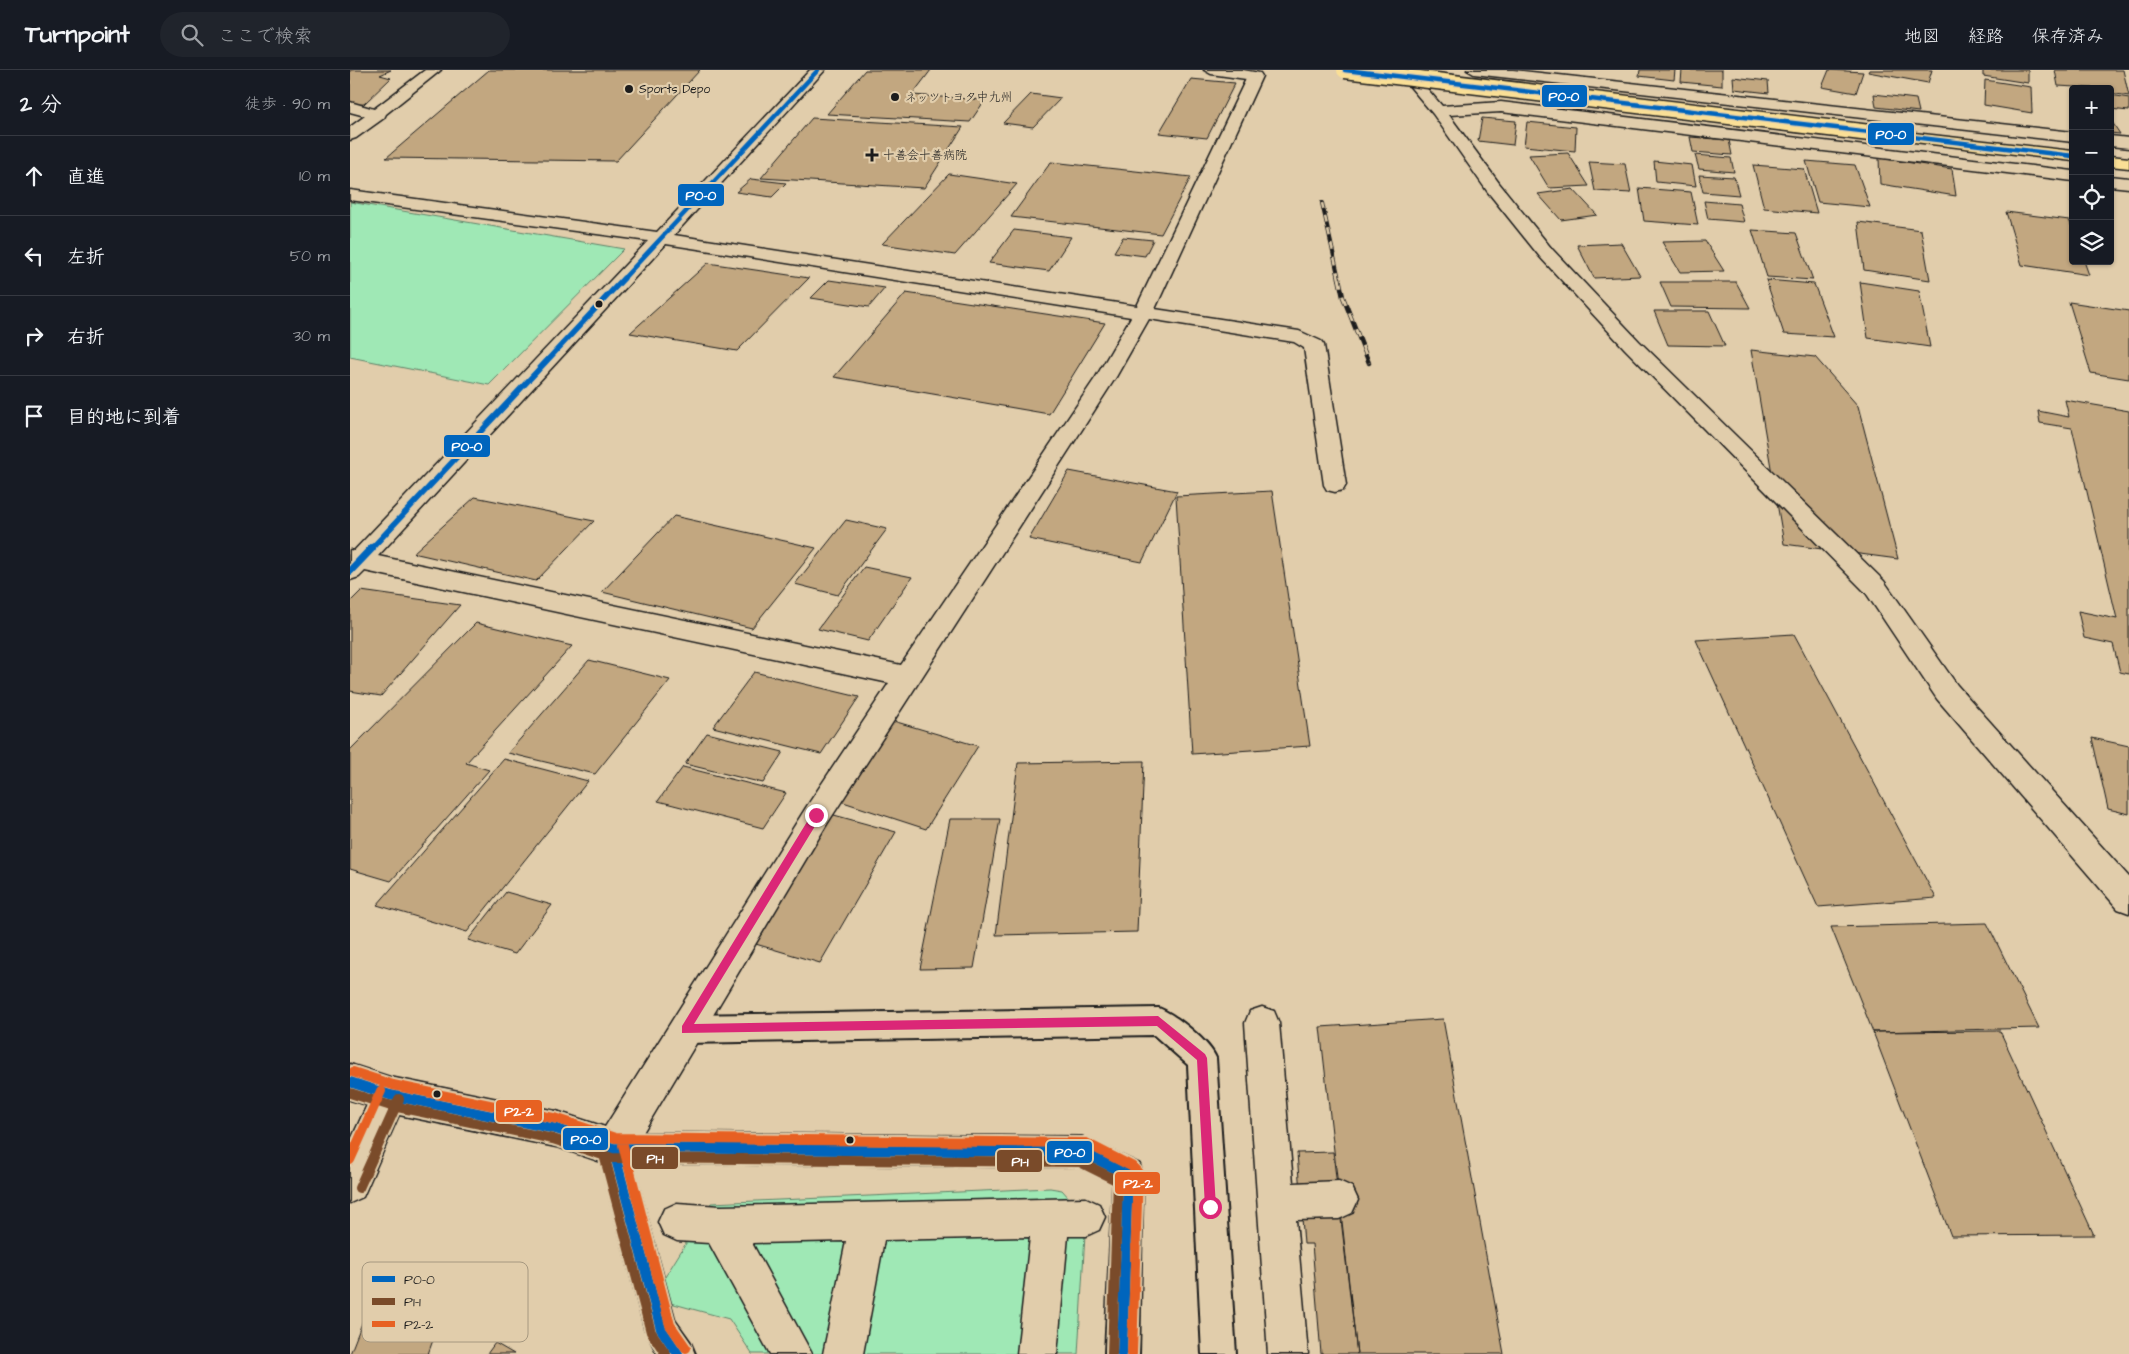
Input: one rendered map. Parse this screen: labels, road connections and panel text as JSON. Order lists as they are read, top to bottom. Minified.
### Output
{"places":{"other":["Sports Depo","ネッツトヨタ中九州"],"health":["十善会十善病院"]},"lines":["transit line P0-0","transit line P2-2","transit line P1-1"],"legend":["P0-0","P1-1","P2-2"],"page":{"header":"Turnpoint","search":"ここで検索","nav":["地図","経路","保存済み"],"heading":["2 分","徒歩 · 90 m"],"map_buttons":["+","−"],"list":[["直進","10 m"],["左折","50 m"],["右折","30 m"],"目的地に到着"]}}
